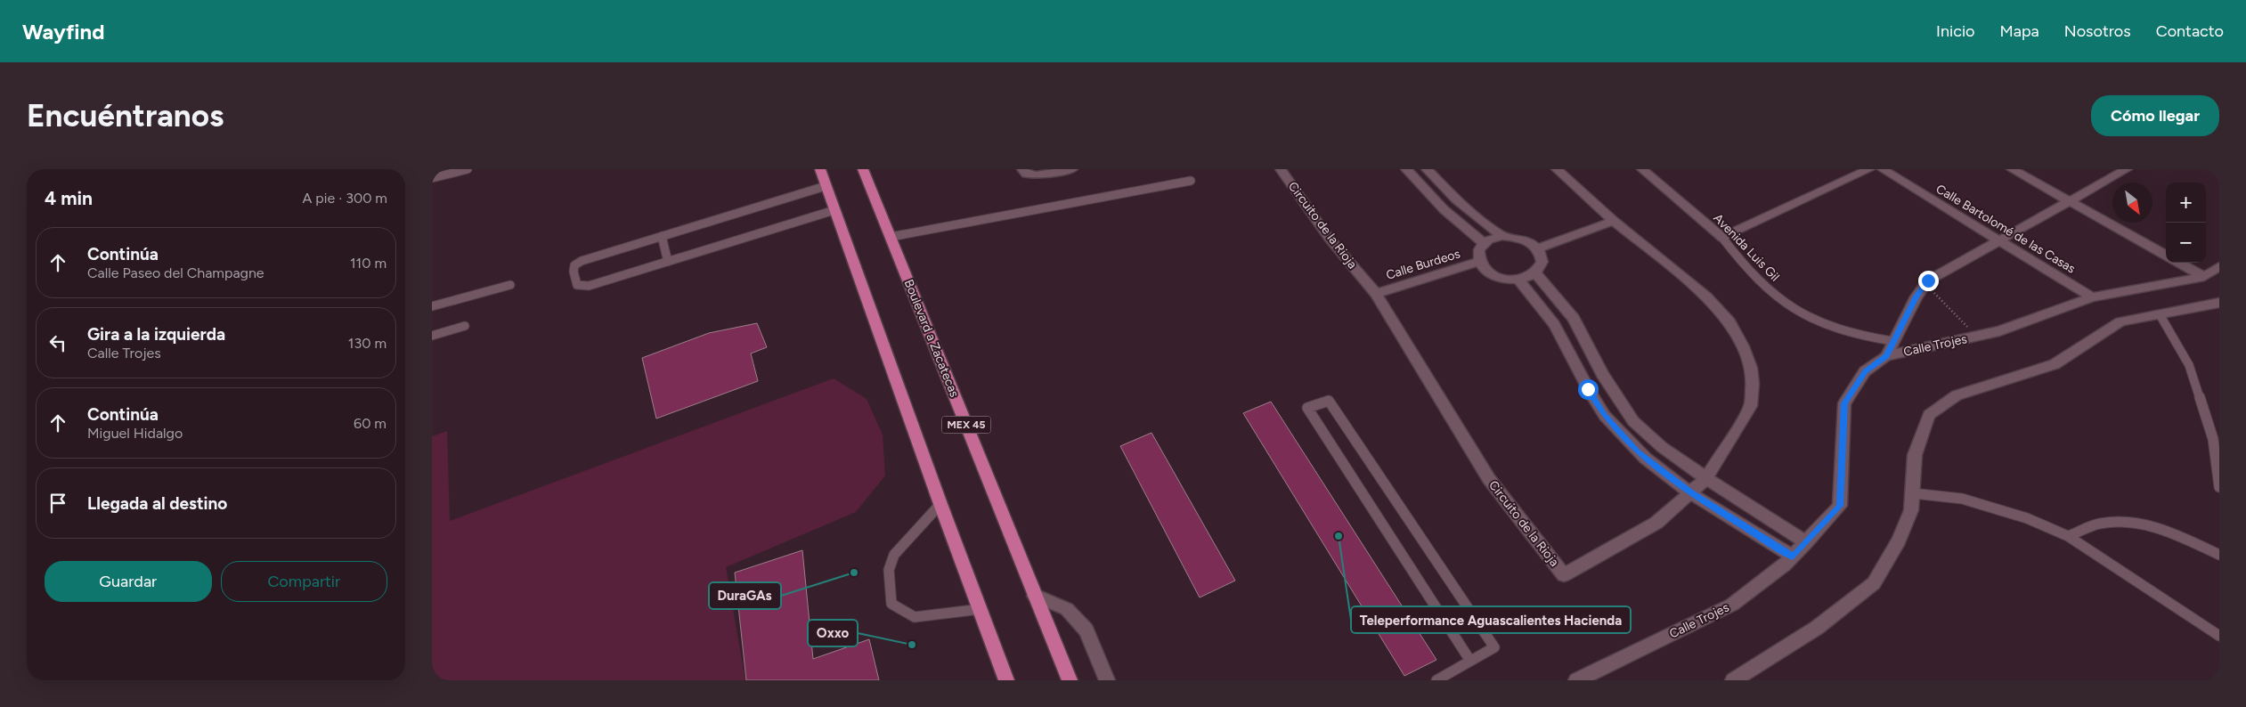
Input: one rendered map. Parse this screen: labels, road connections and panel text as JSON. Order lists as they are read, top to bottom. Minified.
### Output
{"streets":{"main road":["Boulevard a Zacatecas","MEX 45"],"street":["Circuito de la Rioja","Calle Bartolomé de las Casas","Avenida Luis Gil","Calle Burdeos","Calle Trojes"]},"crossings":[["Circuito de la Rioja","Calle Burdeos"],["Calle Bartolomé de las Casas","Calle Trojes"]],"places":["Teleperformance Aguascalientes Hacienda","DuraGAs","Oxxo"],"north":"bottom right","page":{"header":"Wayfind","nav":["Inicio","Mapa","Nosotros","Contacto"],"buttons":["Cómo llegar",["Guardar","Compartir"]],"title":"Encuéntranos","heading":["4 min","A pie · 300 m"],"map_buttons":["+","−"],"list":[["Continúa","Calle Paseo del Champagne","110 m"],["Gira a la izquierda","Calle Trojes","130 m"],["Continúa","Miguel Hidalgo","60 m"],"Llegada al destino"]}}
